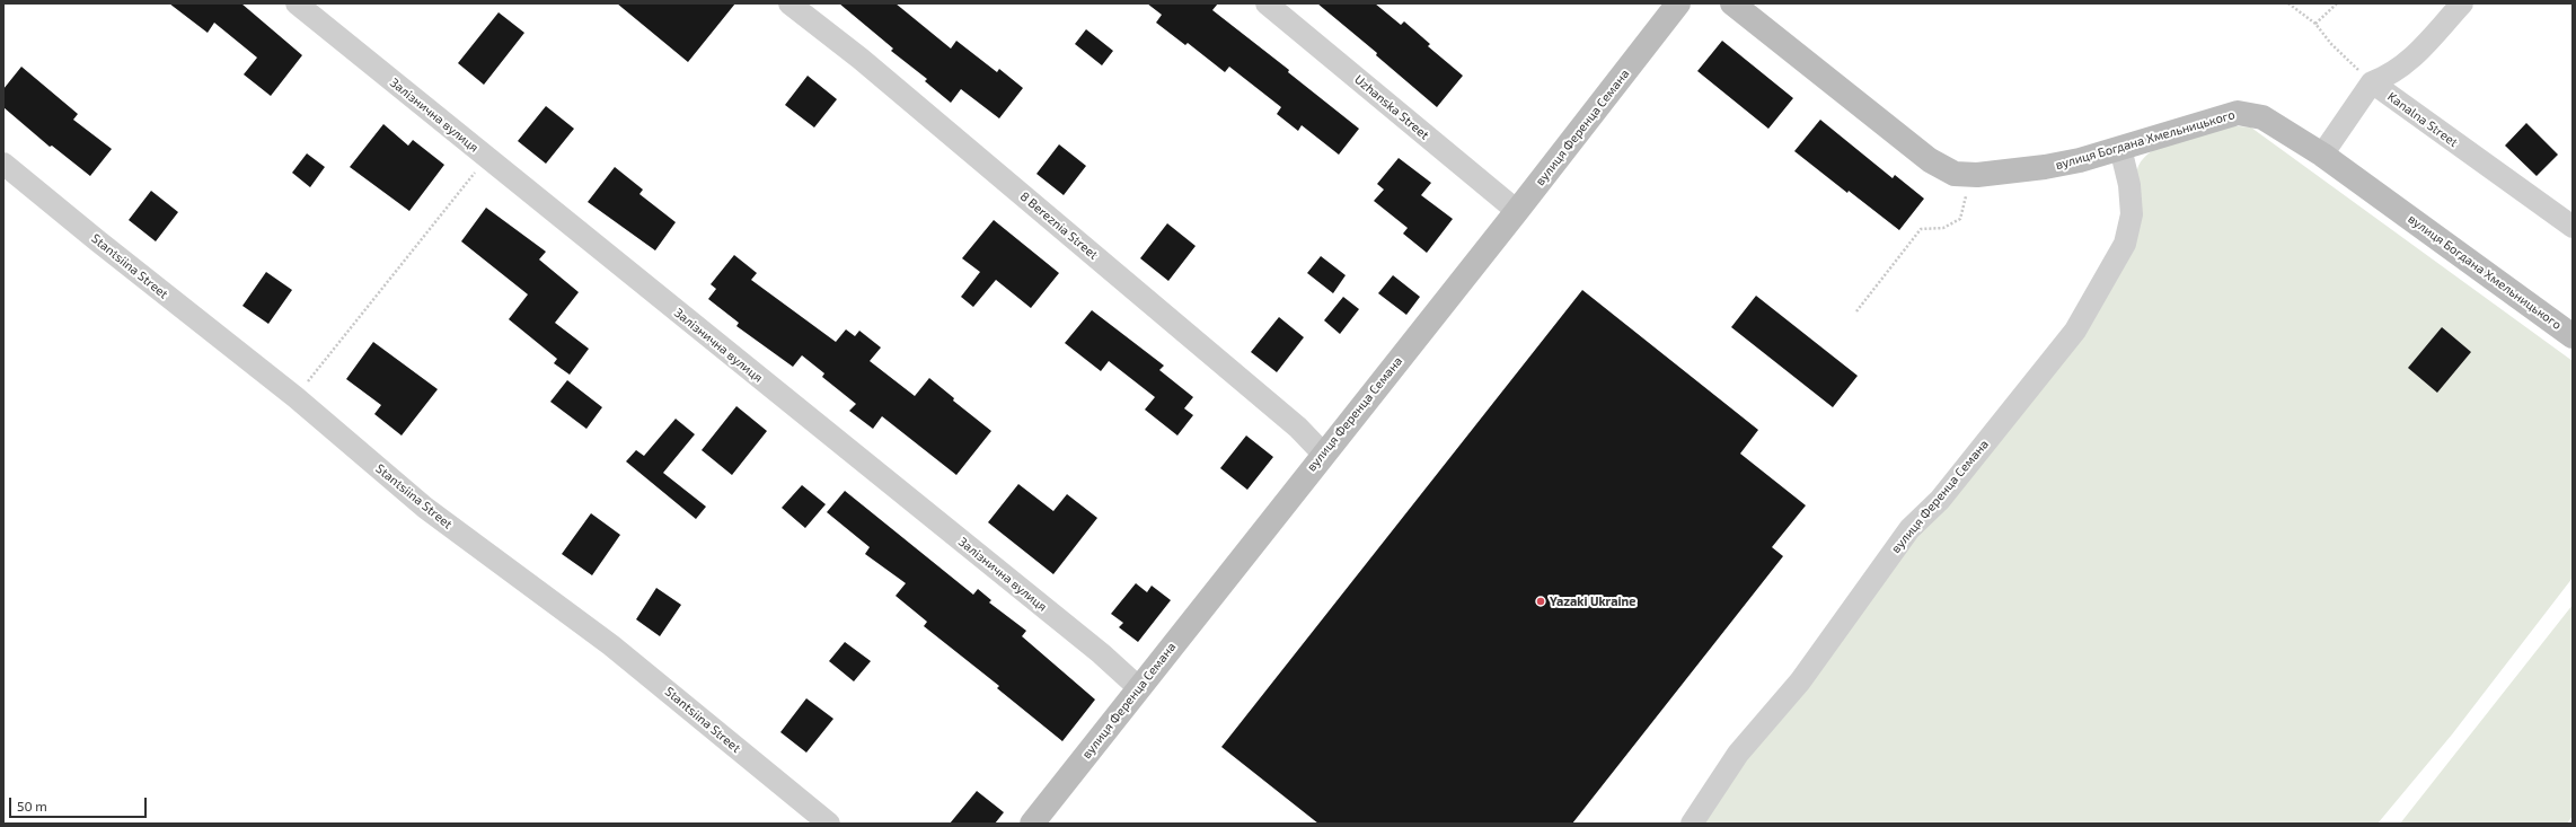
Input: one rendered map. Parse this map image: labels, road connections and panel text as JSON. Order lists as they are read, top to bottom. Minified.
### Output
{"streets":{"street":["Uzhanska Street","Залізнична вулиця","Kanalna Street","вулиця Ференца Семана","вулиця Богдана Хмельницького","8 Bereznia Street","Stantsiina Street"]},"crossings":[["Uzhanska Street","вулиця Ференца Семана"],["Залізнична вулиця","вулиця Ференца Семана"],["вулиця Ференца Семана","вулиця Богдана Хмельницького"],["вулиця Ференца Семана","8 Bereznia Street"]],"places":["Yazaki Ukraine"],"scale_bar":"50 m"}
